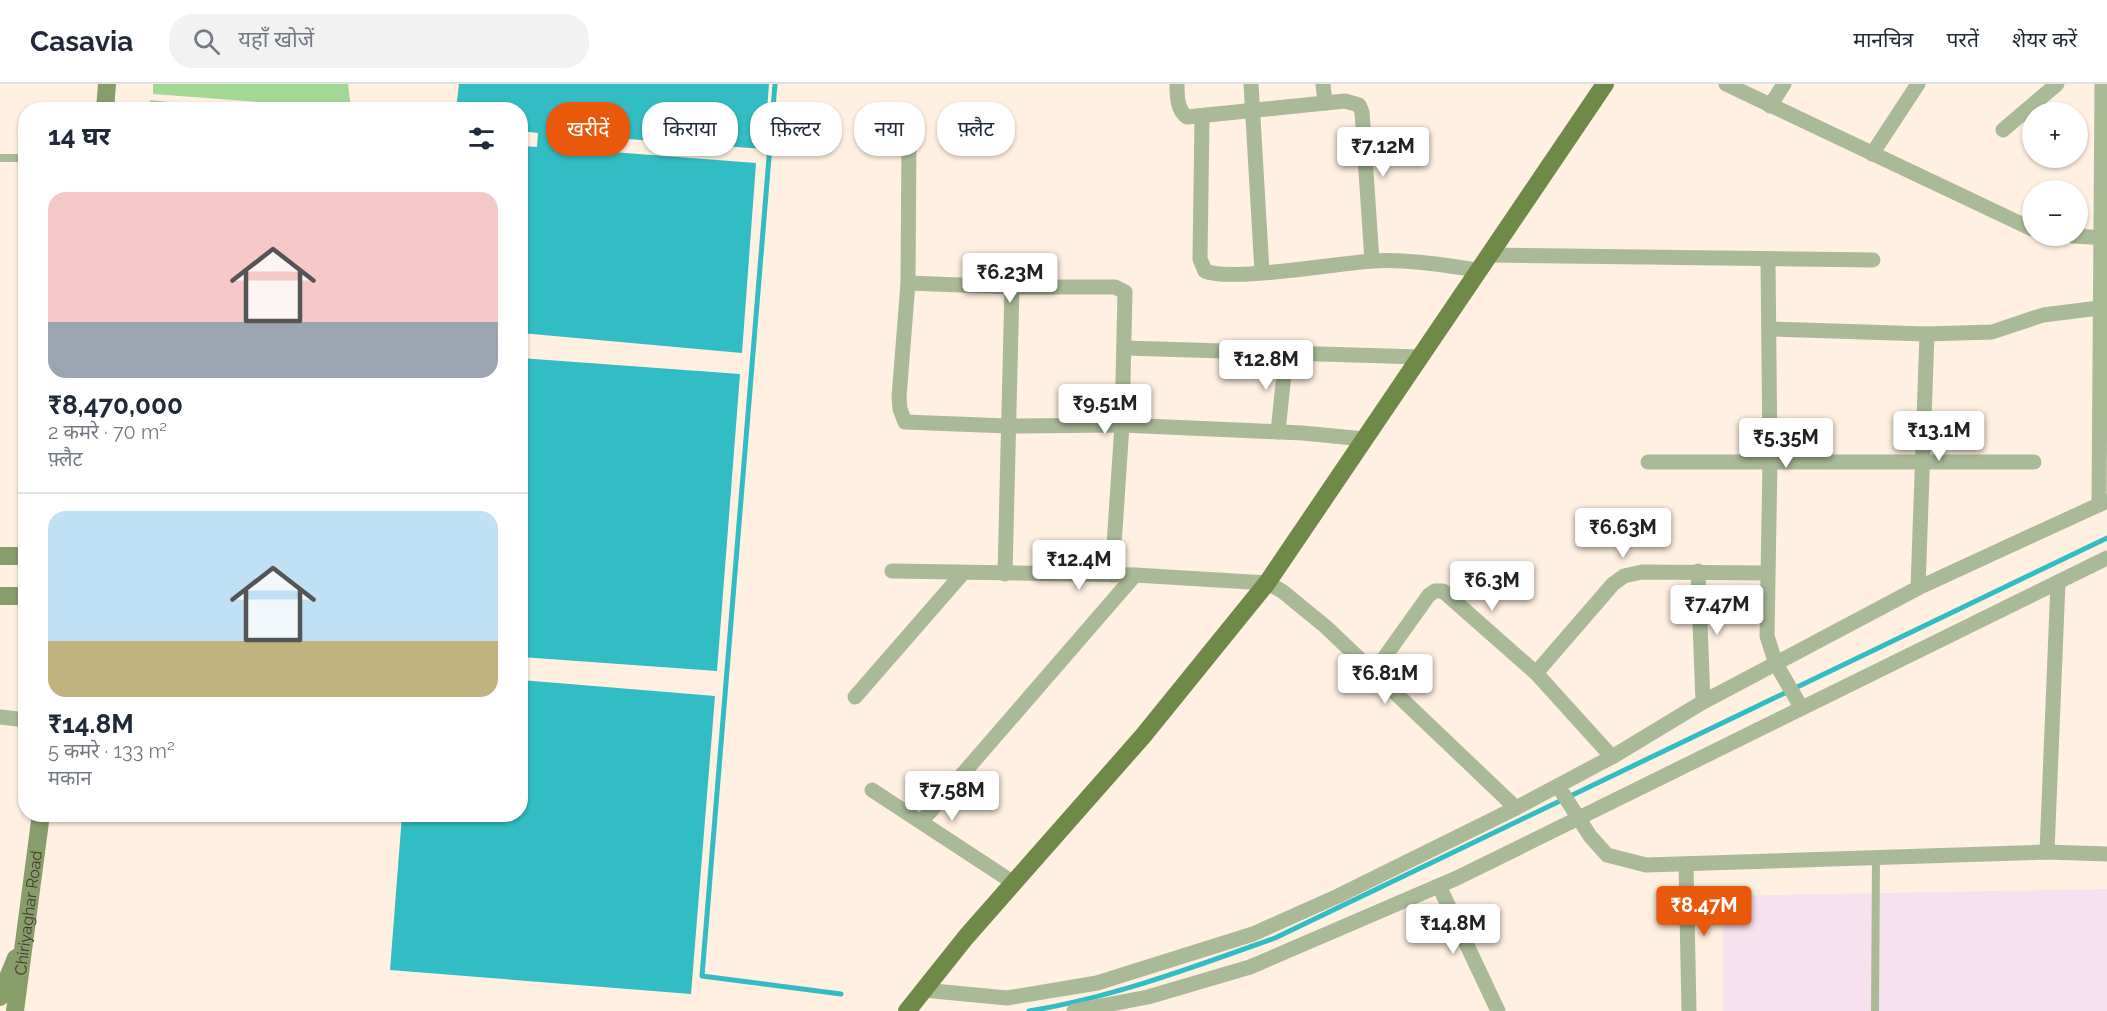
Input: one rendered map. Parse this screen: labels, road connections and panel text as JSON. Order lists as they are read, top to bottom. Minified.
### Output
{"streets":{"street":["Chiriyaghar Road"]},"page":{"header":"Casavia","search":"यहाँ खोजें","nav":["मानचित्र","परतें","शेयर करें"],"map_buttons":["+","−"],"chip":["खरीदें","किराया","फ़िल्टर","नया","फ़्लैट"],"heading":"14 घर","price":["₹7.12M","₹6.23M","₹12.8M","₹9.51M","₹13.1M","₹5.35M","₹6.63M","₹12.4M","₹6.3M","₹7.47M","₹6.81M","₹7.58M","₹8.47M","₹14.8M"],"list":[{"name":"₹8,470,000","note":"2 कमरे · 70 m² · फ़्लैट"},{"name":"₹14.8M","note":"5 कमरे · 133 m² · मकान"}]}}
